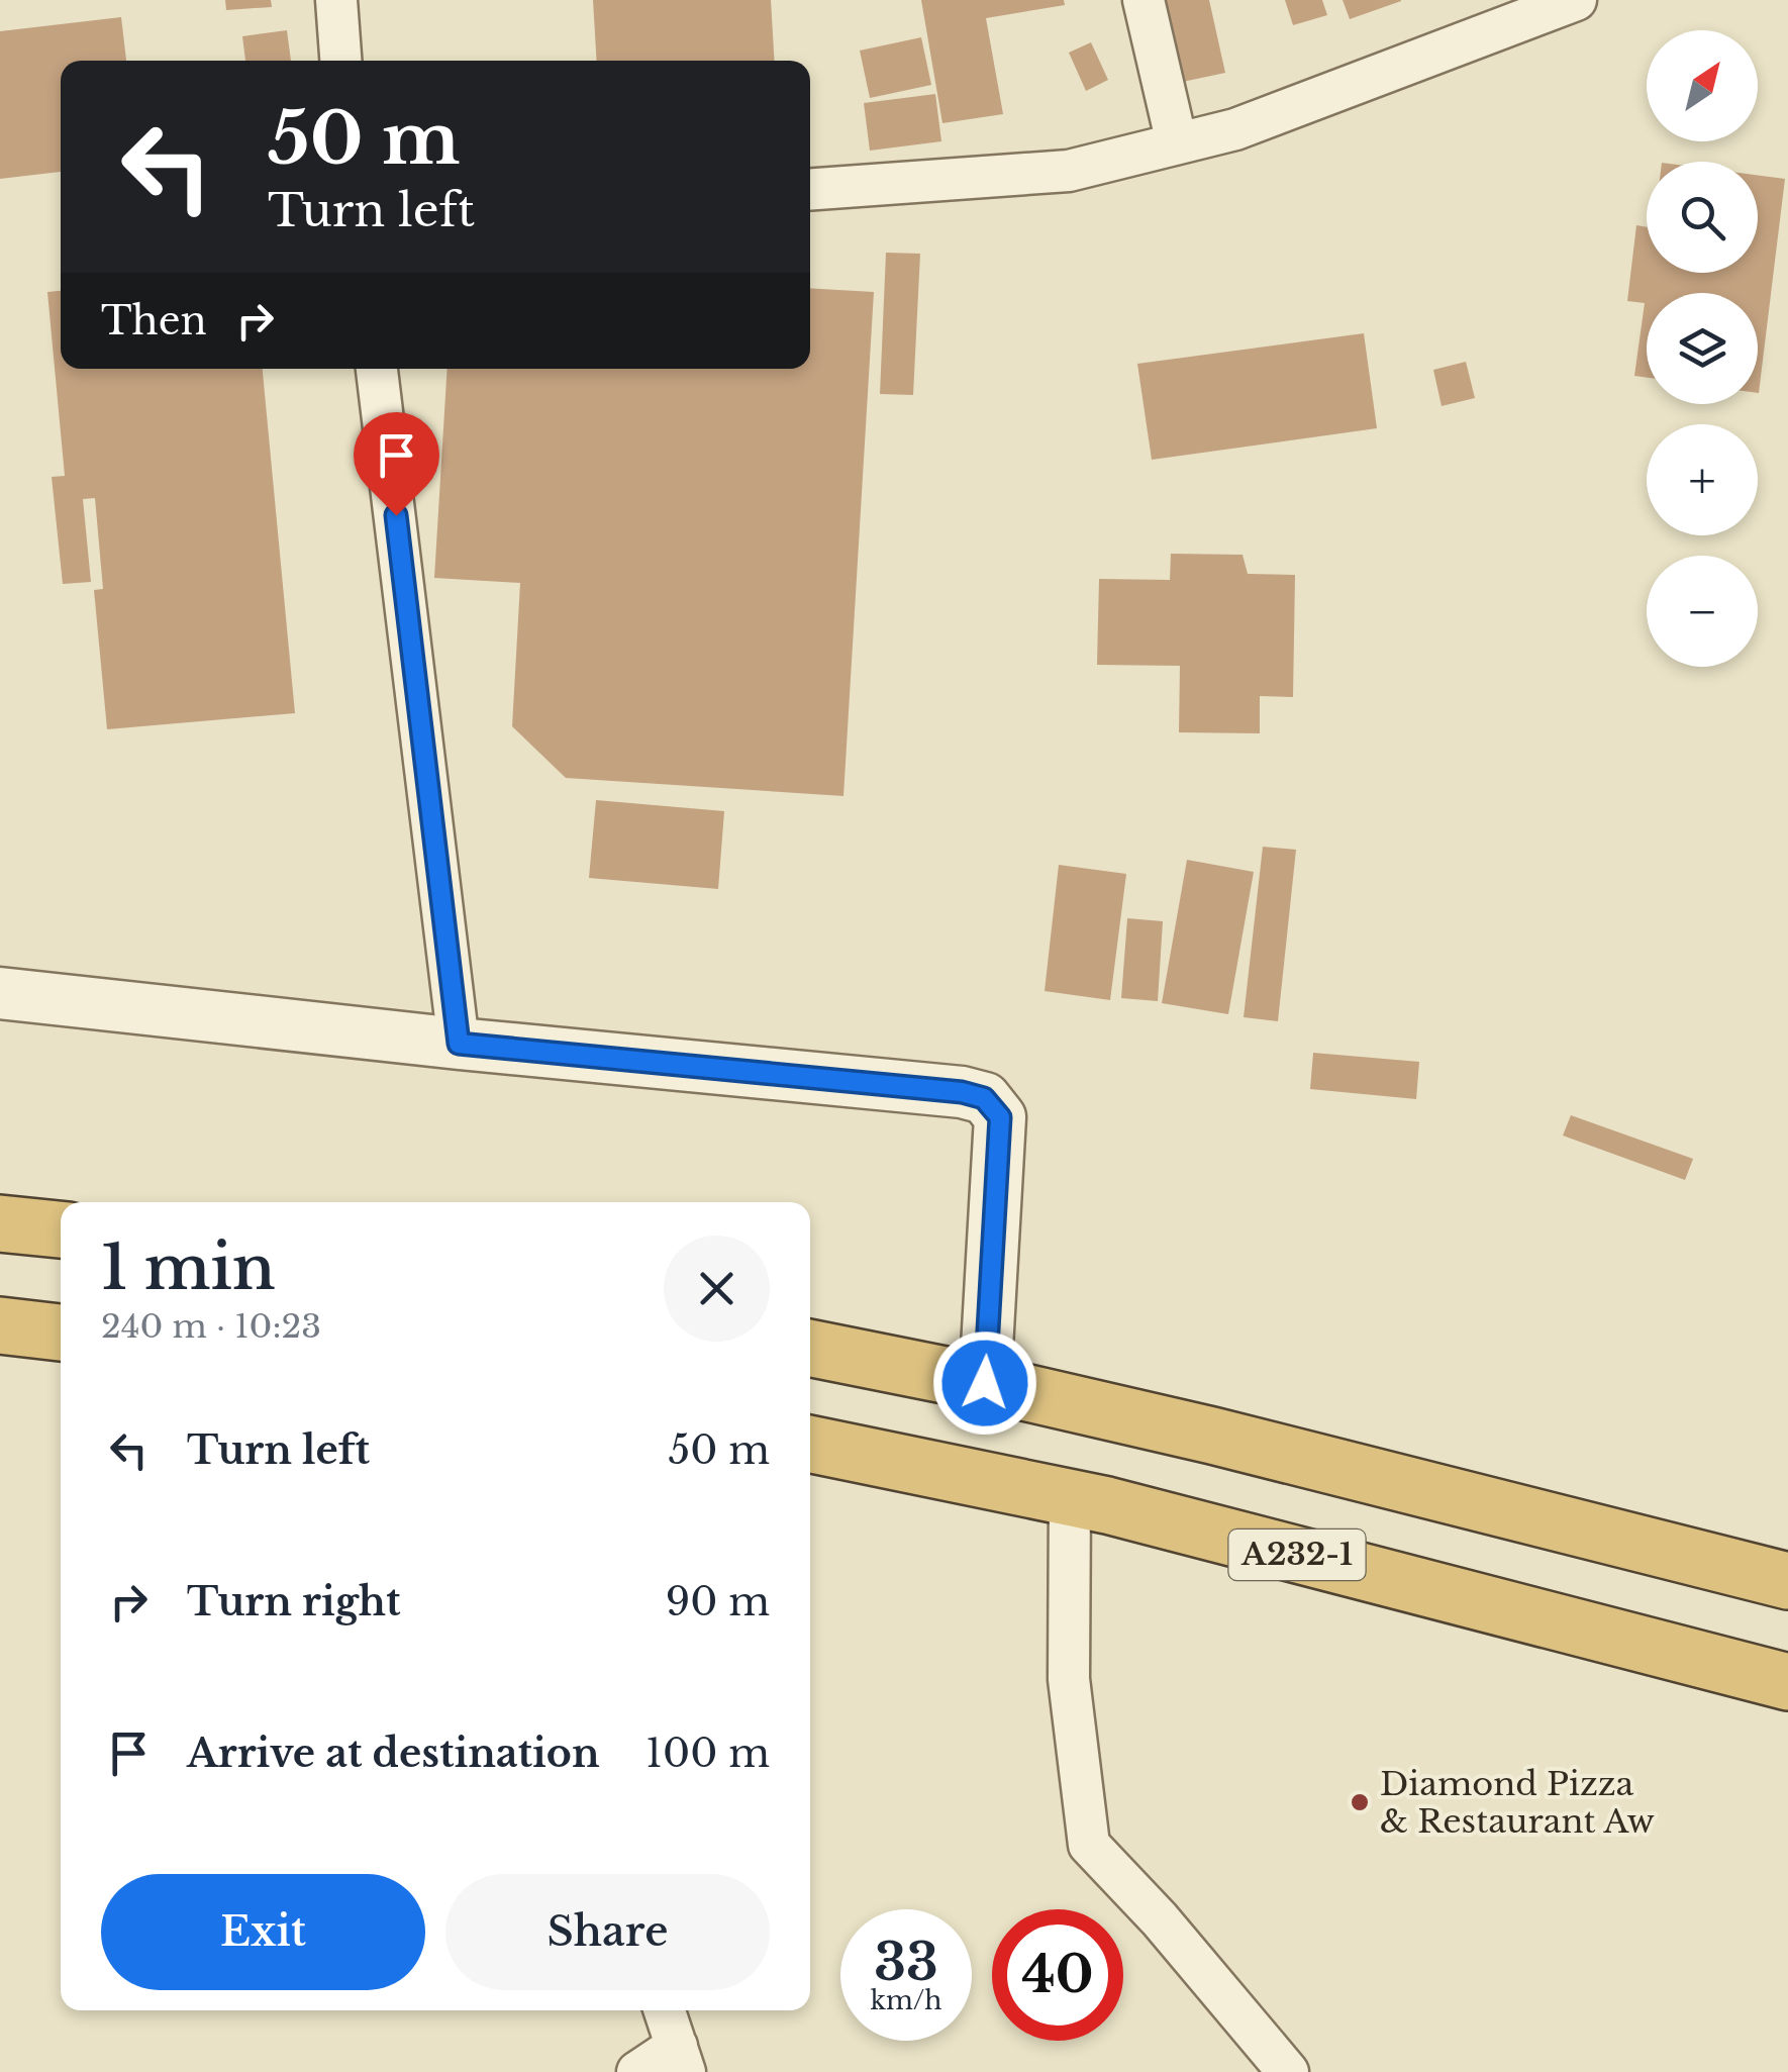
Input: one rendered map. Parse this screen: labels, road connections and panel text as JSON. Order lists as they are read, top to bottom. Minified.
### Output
{"streets":{"highway":["A232-1"]},"places":["Diamond Pizza & Restaurant Aw"],"north":"top right","page":{"map_buttons":["+","−"],"turn":["50 m","Turn left"],"then":"Then","heading":["1 min","240 m · 10:23"],"list":[{"name":"Turn left","value":"50 m"},{"name":"Turn right","value":"90 m"},{"name":"Arrive at destination","value":"100 m"}],"buttons":["Exit","Share"],"speed":"33 km/h","limit":"40"}}
